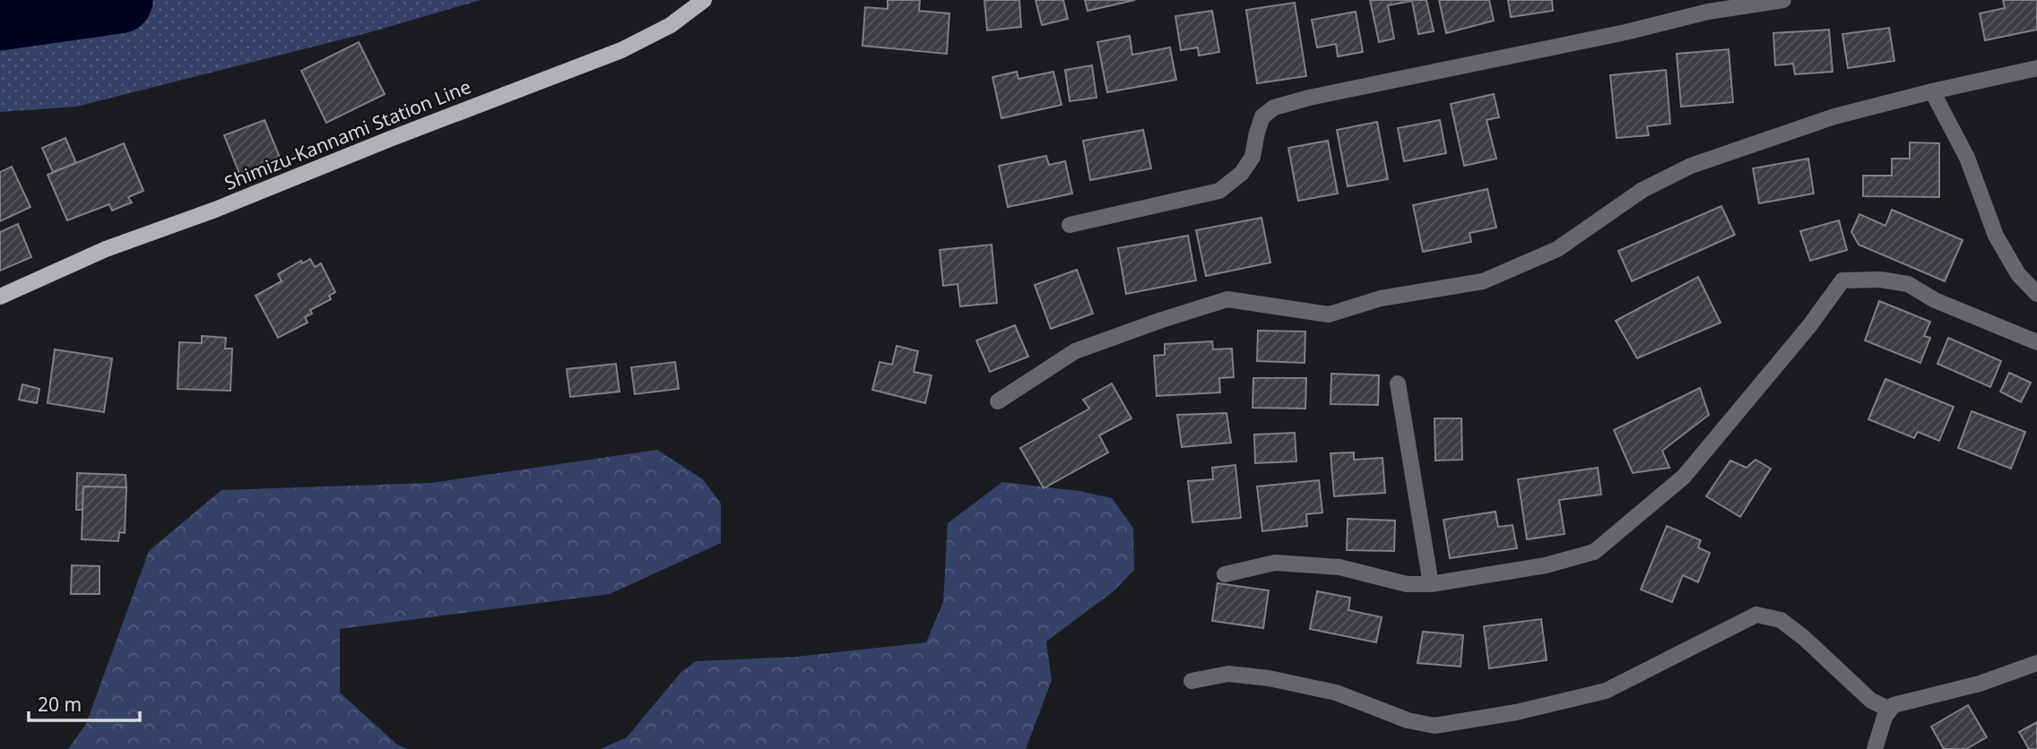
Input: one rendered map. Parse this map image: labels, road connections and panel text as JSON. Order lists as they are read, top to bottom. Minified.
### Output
{"streets":{"main road":["Shimizu-Kannami Station Line"]},"scale_bar":"20 m"}
